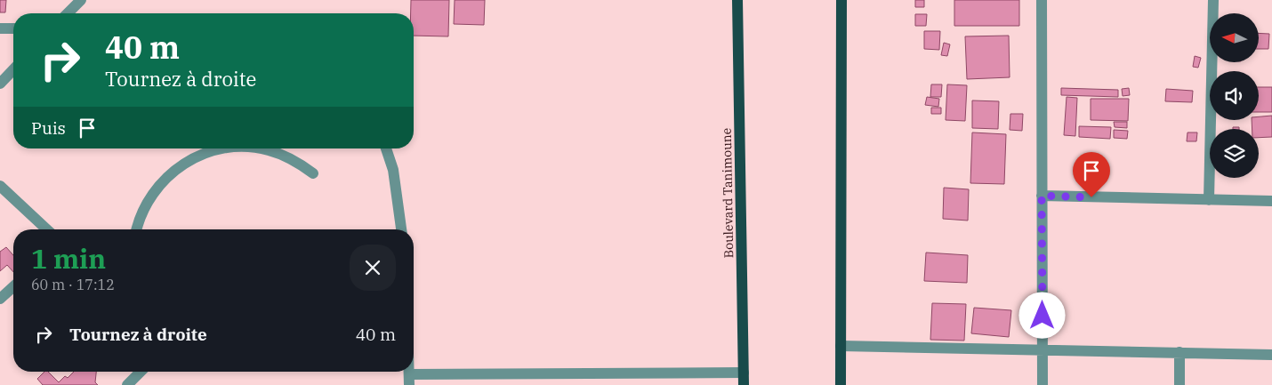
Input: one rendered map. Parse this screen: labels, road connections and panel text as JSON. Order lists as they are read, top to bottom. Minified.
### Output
{"streets":{"main road":["Boulevard Tanimoune"]},"north":"left","page":{"turn":["40 m","Tournez à droite"],"then":"Puis","heading":["1 min","60 m · 17:12"],"list":[{"name":"Tournez à droite","value":"40 m"}]}}
